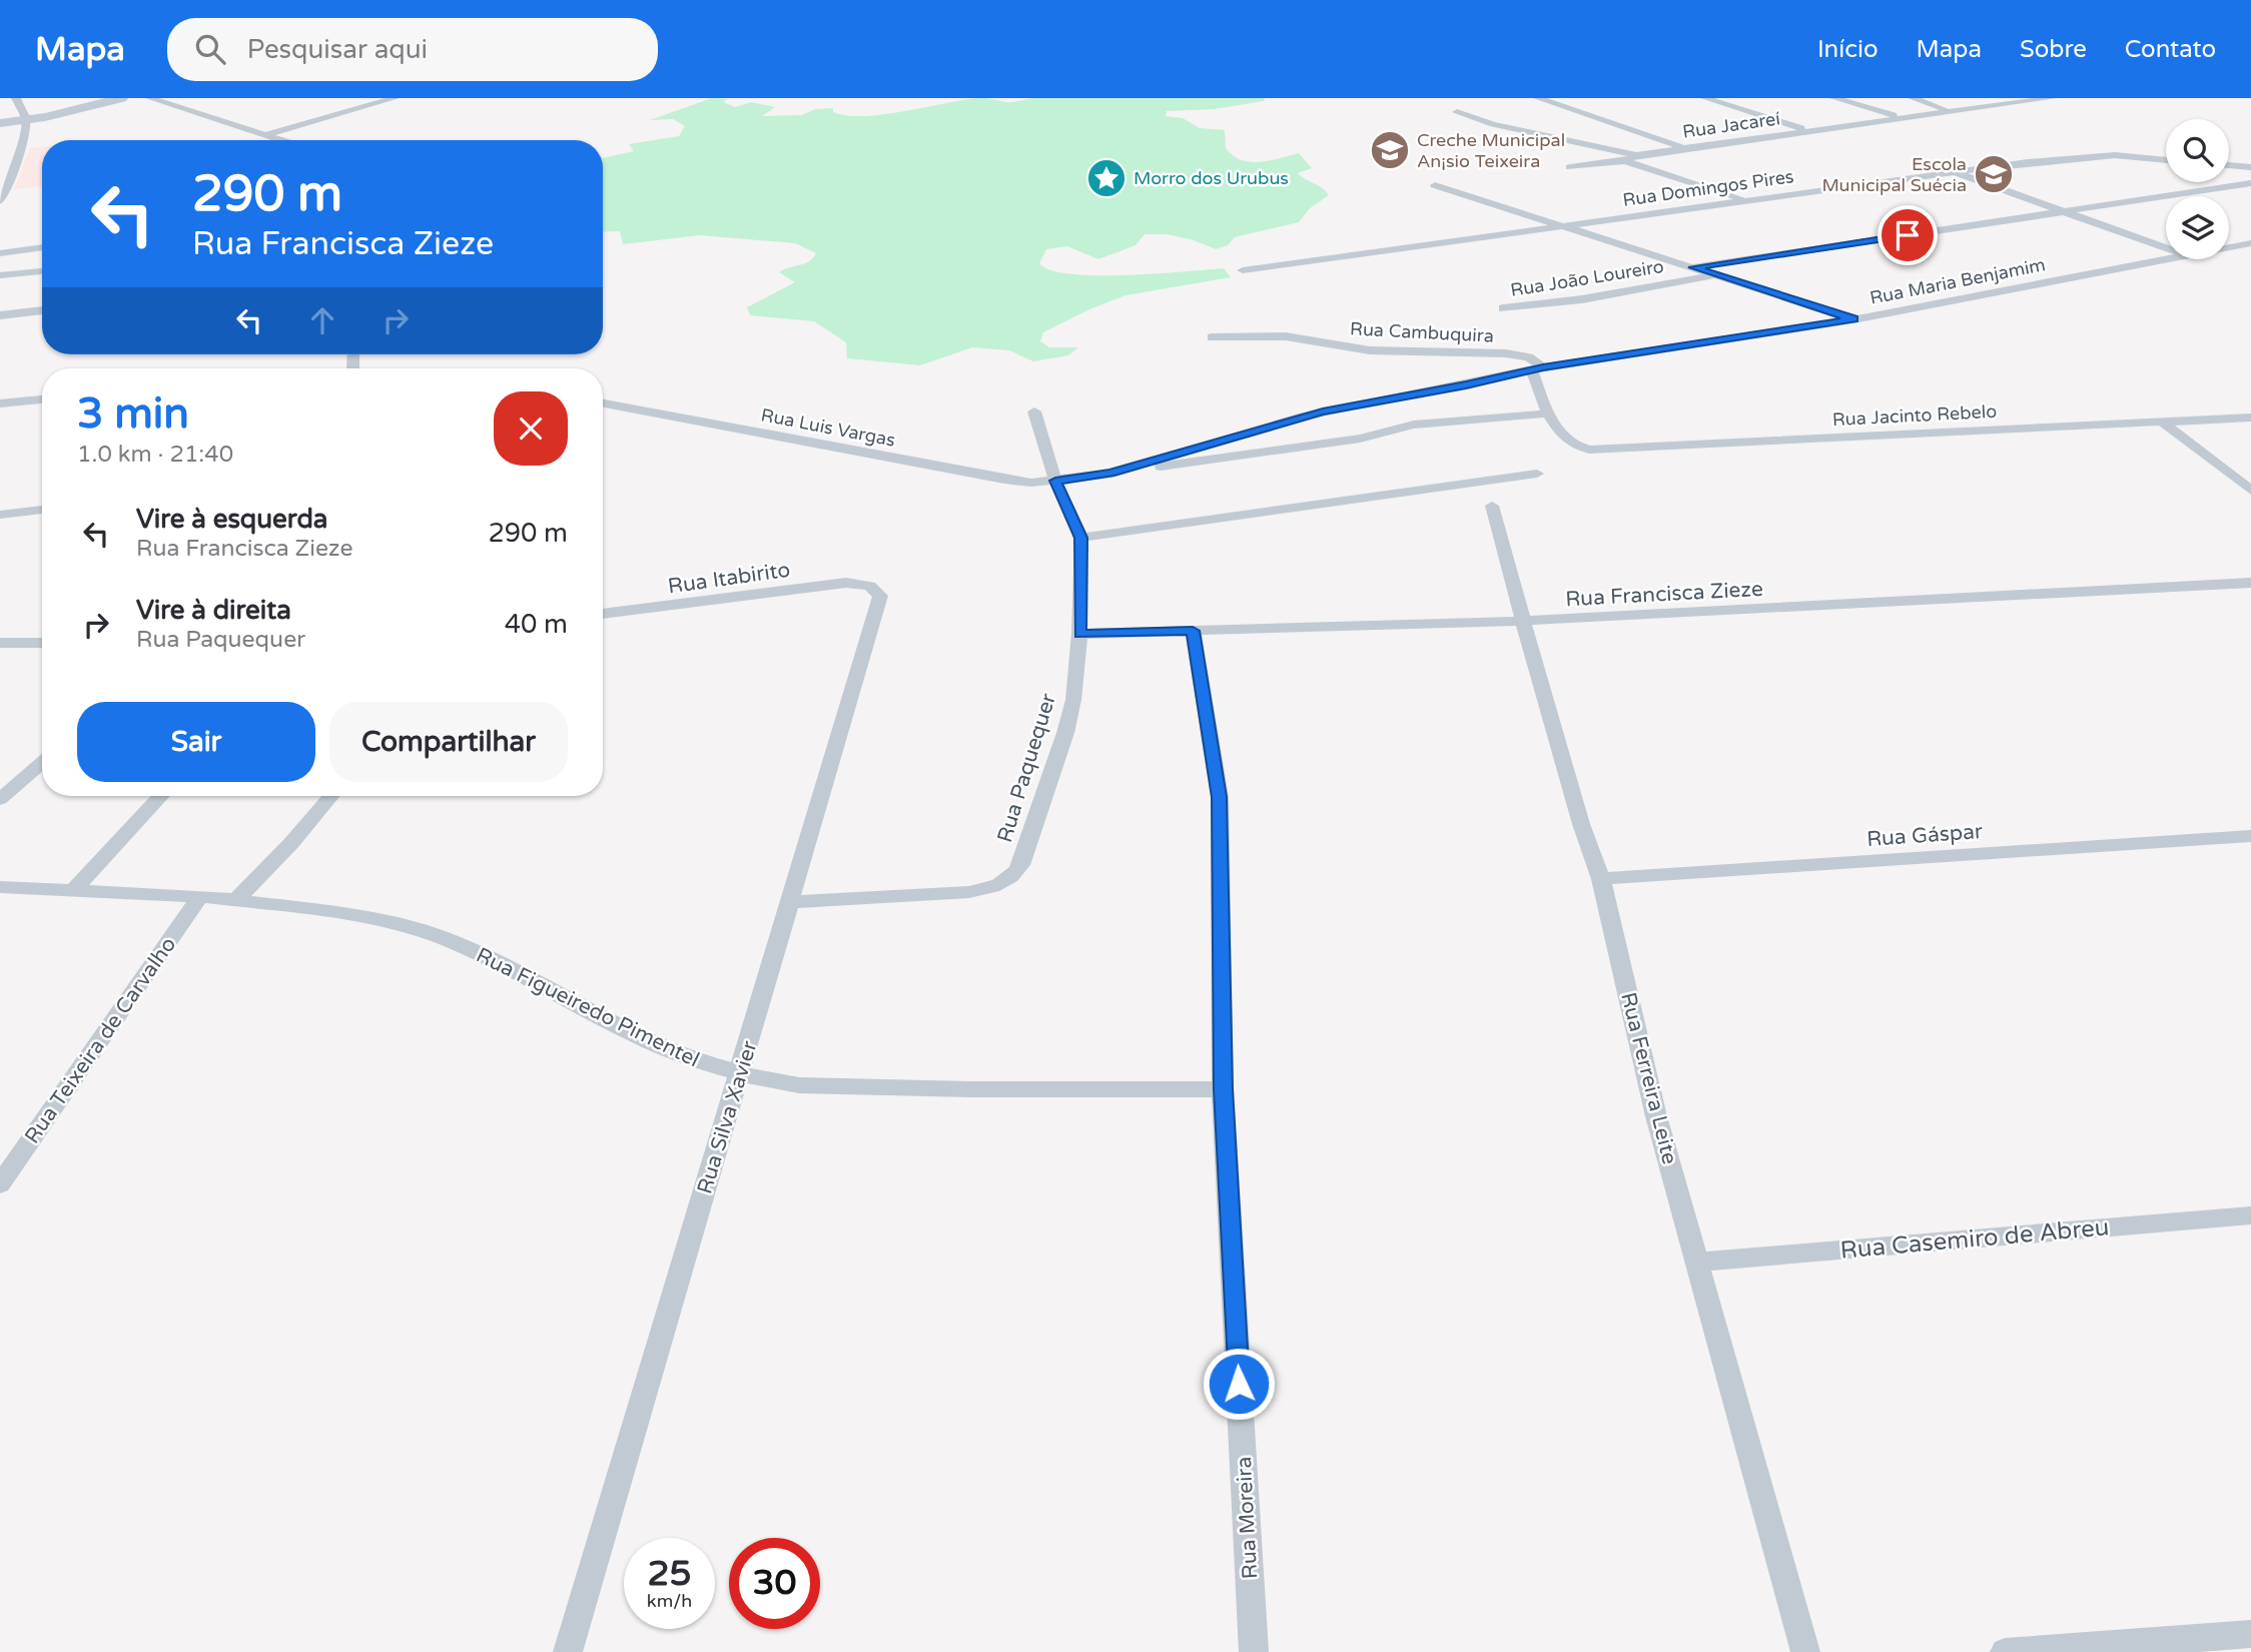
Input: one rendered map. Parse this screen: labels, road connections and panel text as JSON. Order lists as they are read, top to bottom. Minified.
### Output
{"streets":{"street":["Rua Jacareí","Rua Domingos Pires","Rua João Loureiro","Rua Maria Benjamim","Rua Cambuquira","Rua Jacinto Rebelo","Rua Luis Vargas","Rua Itabirito","Rua Francisca Zieze","Rua Paquequer","Rua Gáspar","Rua Figueiredo Pimentel","Rua Teixeira de Carvalho","Rua Ferreira Leite","Rua Silva Xavier","Rua Casemiro de Abreu","Rua Moreira"]},"crossings":[["Rua Maria Benjamim","Rua Cambuquira"],["Rua Maria Benjamim","Rua Luis Vargas"],["Rua Maria Benjamim","Rua Paquequer"],["Rua Luis Vargas","Rua Paquequer"],["Rua Itabirito","Rua Silva Xavier"],["Rua Francisca Zieze","Rua Paquequer"],["Rua Francisca Zieze","Rua Ferreira Leite"],["Rua Francisca Zieze","Rua Moreira"],["Rua Paquequer","Rua Silva Xavier"],["Rua Gáspar","Rua Ferreira Leite"],["Rua Figueiredo Pimentel","Rua Teixeira de Carvalho"],["Rua Figueiredo Pimentel","Rua Silva Xavier"],["Rua Figueiredo Pimentel","Rua Moreira"],["Rua Ferreira Leite","Rua Casemiro de Abreu"]],"places":{"school or university":["Creche Municipal An¡sio Teixeira","Escola Municipal Suécia"],"place":["Morro dos Urubus"]},"page":{"header":"Mapa","search":"Pesquisar aqui","nav":["Início","Mapa","Sobre","Contato"],"turn":["290 m","Rua Francisca Zieze"],"heading":["3 min","1.0 km · 21:40"],"list":[{"name":"Vire à esquerda","note":"Rua Francisca Zieze","value":"290 m"},{"name":"Vire à direita","note":"Rua Paquequer","value":"40 m"}],"buttons":["Sair","Compartilhar"],"speed":"25 km/h","limit":"30"}}
